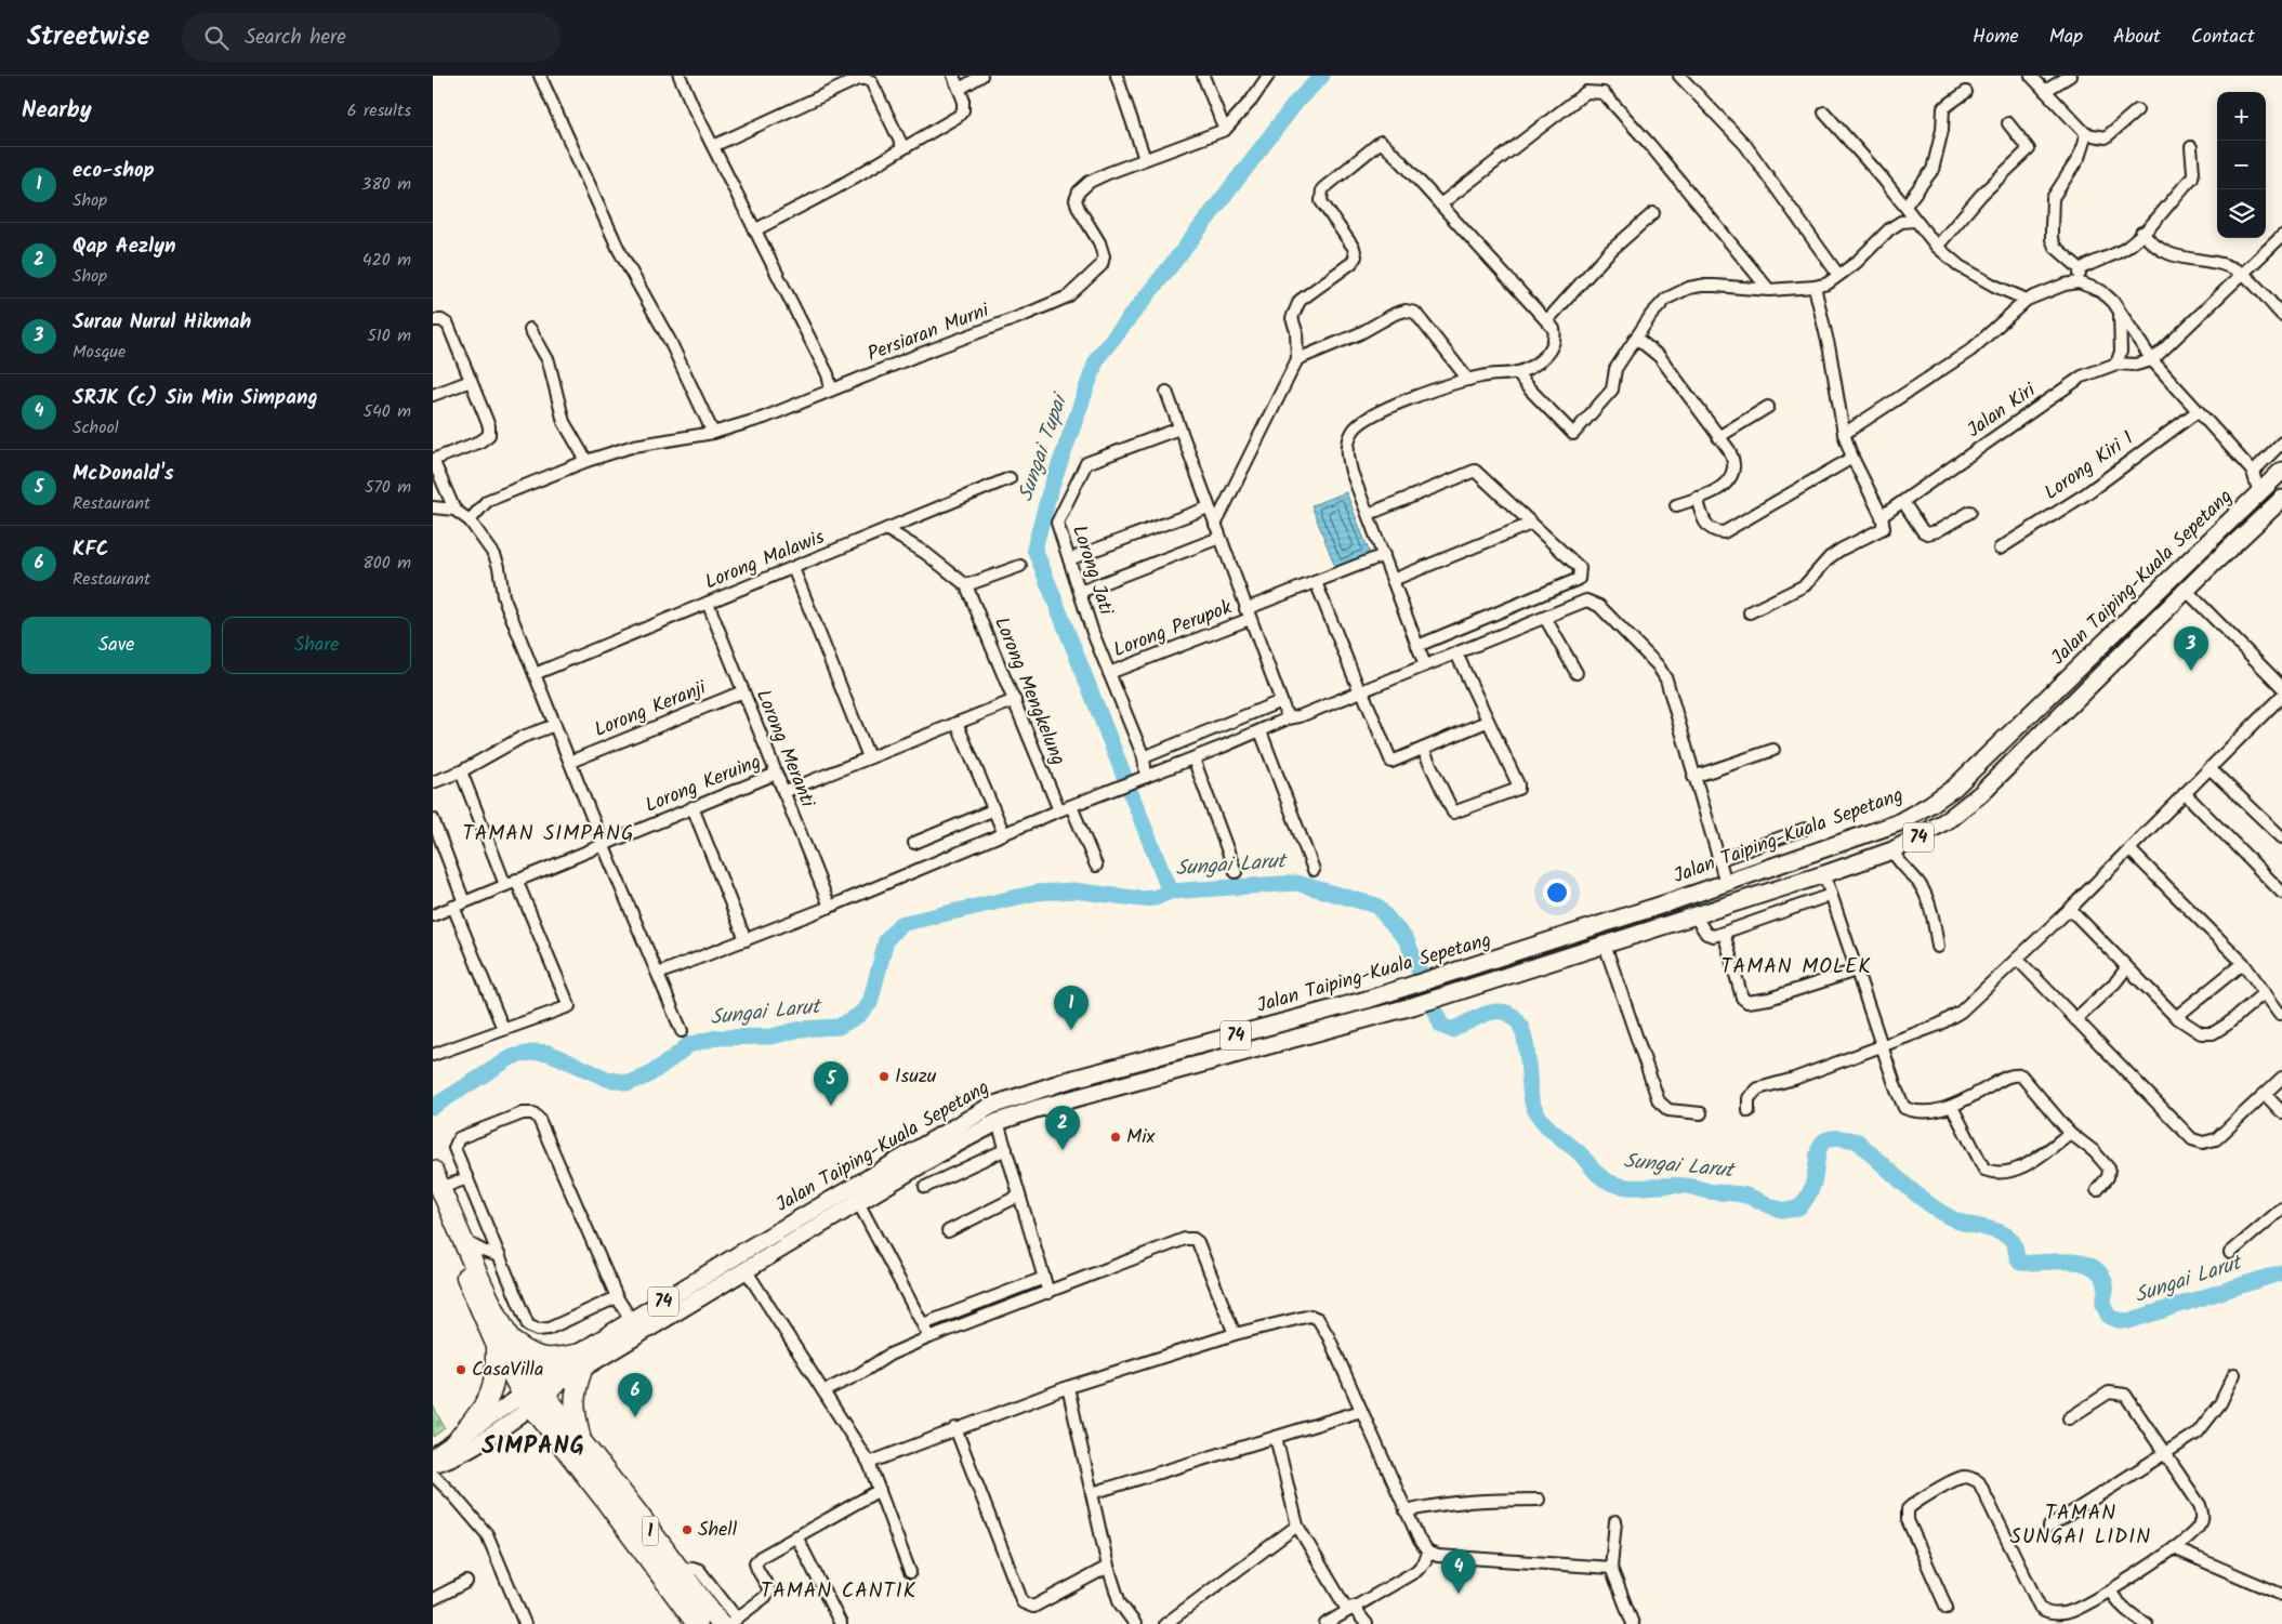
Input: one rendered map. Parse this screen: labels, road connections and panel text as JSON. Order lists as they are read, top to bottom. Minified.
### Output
{"streets":{"highway":["1"],"main road":["Jalan Taiping-Kuala Sepetang","74"],"street":["Persiaran Murni","Jalan Kiri","Lorong Kiri 1","Lorong Malawis","Lorong Jati","Lorong Perupok","Lorong Mengkelung","Lorong Keranji","Lorong Meranti","Lorong Keruing"]},"crossings":[["Lorong Malawis","Lorong Meranti"],["Lorong Jati","Lorong Perupok"],["Jalan Taiping-Kuala Sepetang","1"],["Lorong Keranji","Lorong Meranti"],["Lorong Meranti","Lorong Keruing"]],"districts":["TAMAN SIMPANG","TAMAN MOLEK","SIMPANG","TAMAN SUNGAI LIDIN","TAMAN CANTIK"],"water":["Sungai Tupai","Sungai Larut"],"places":["Isuzu","Mix","CasaVilla","Shell"],"page":{"header":"Streetwise","search":"Search here","nav":["Home","Map","About","Contact"],"heading":["Nearby","6 results"],"map_buttons":["+","−"],"list":[{"mark":"1","name":"eco-shop","note":"Shop","value":"380 m"},{"mark":"2","name":"Qap Aezlyn","note":"Shop","value":"420 m"},{"mark":"3","name":"Surau Nurul Hikmah","note":"Mosque","value":"510 m"},{"mark":"4","name":"SRJK (c) Sin Min Simpang","note":"School","value":"540 m"},{"mark":"5","name":"McDonald's","note":"Restaurant","value":"570 m"},{"mark":"6","name":"KFC","note":"Restaurant","value":"800 m"}],"buttons":["Save","Share"],"pins":["3","1","5","2","6","4"]}}
